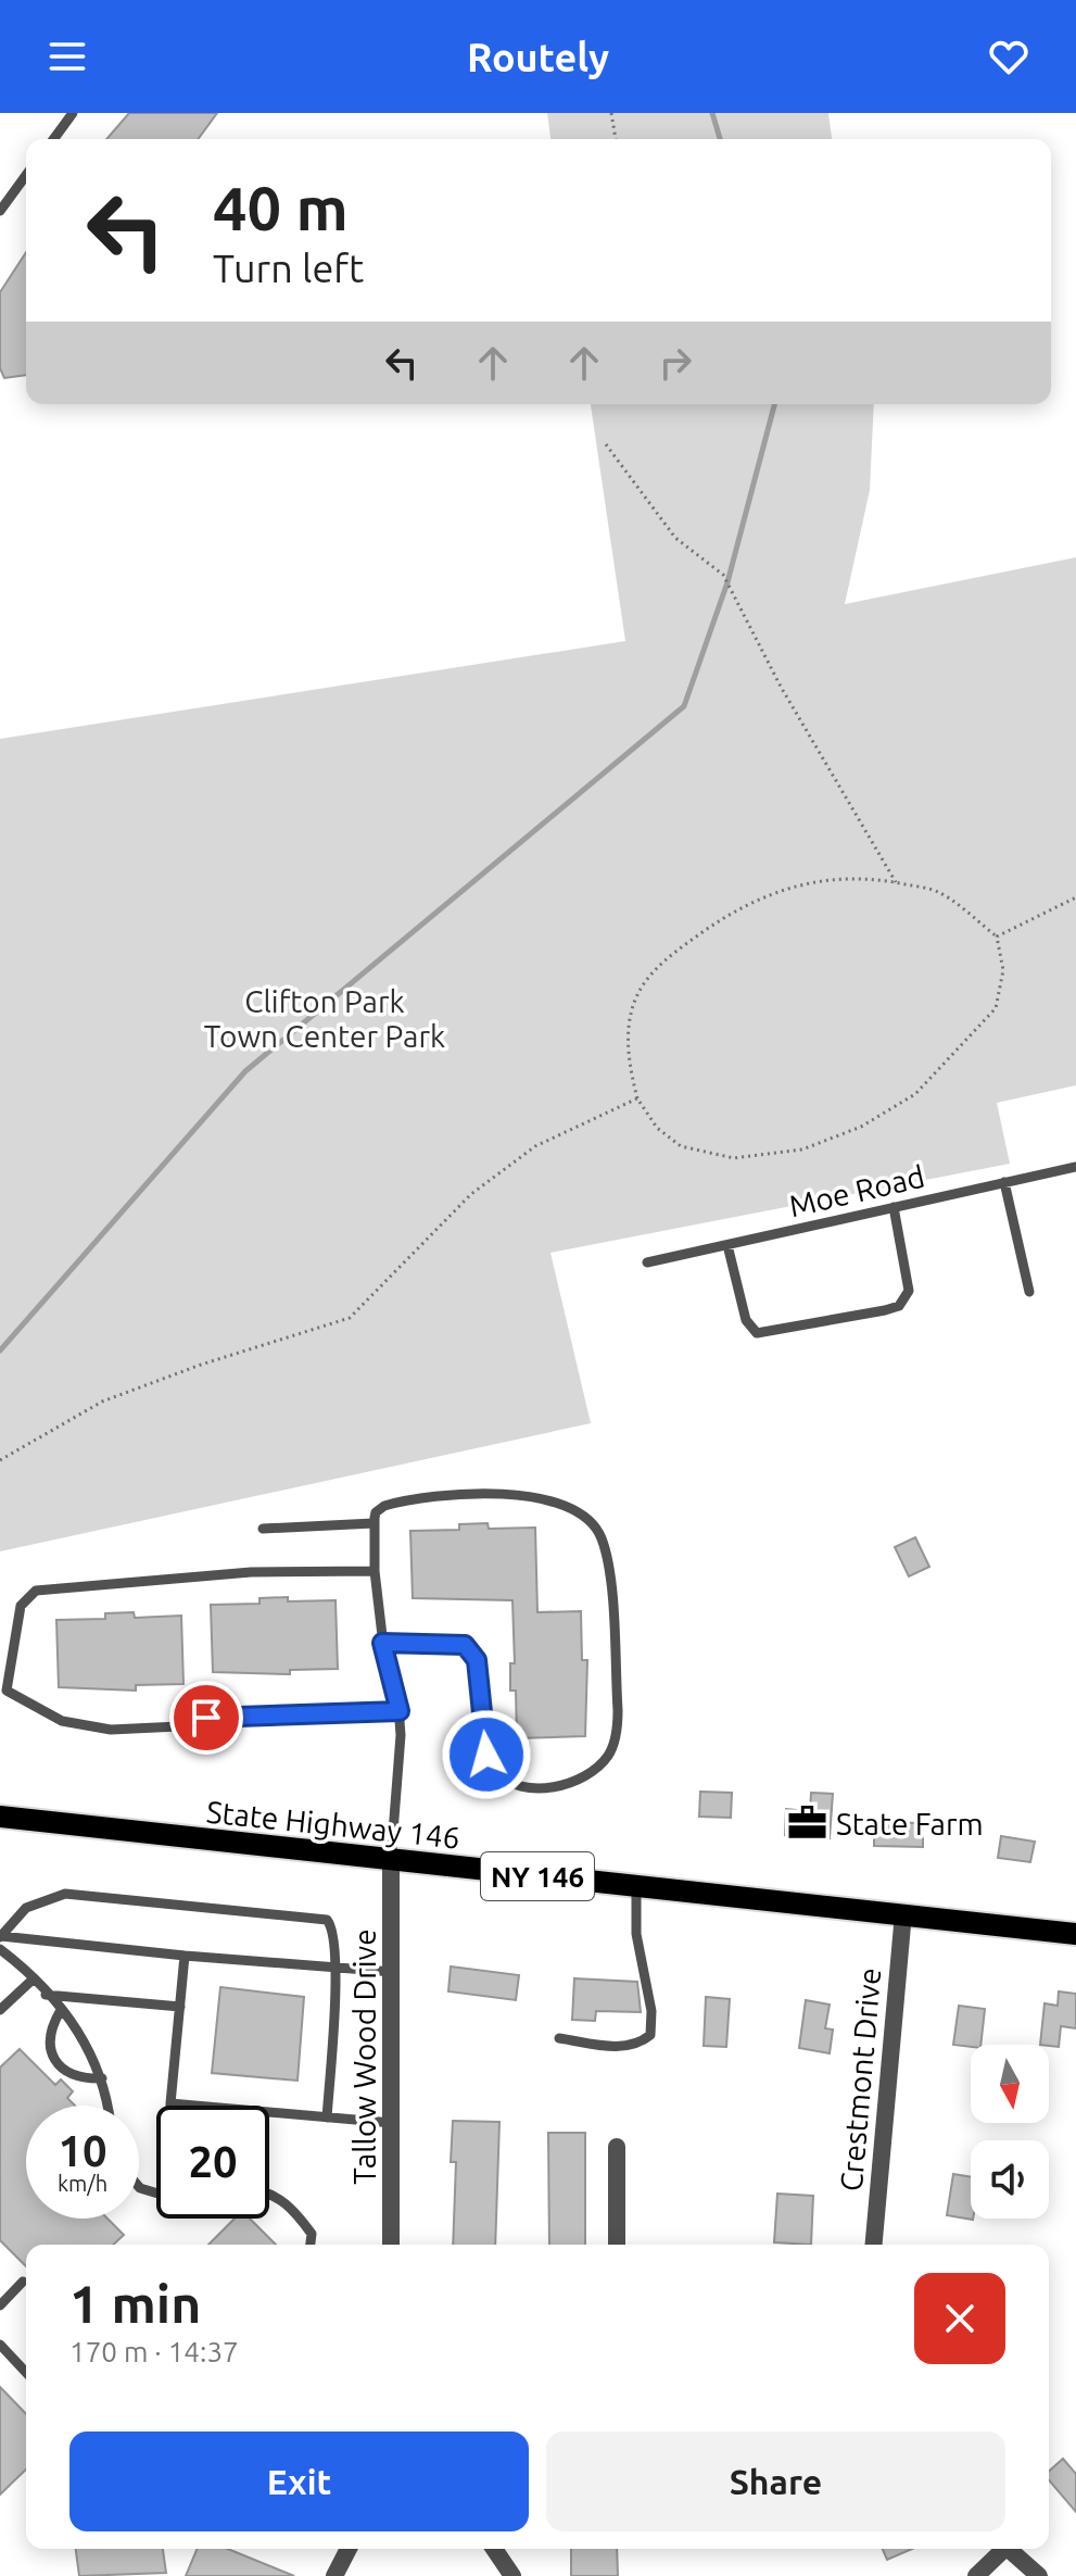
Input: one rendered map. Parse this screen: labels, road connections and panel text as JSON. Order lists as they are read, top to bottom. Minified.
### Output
{"streets":{"main road":["State Highway 146","NY 146"],"street":["Tallow Wood Drive","Crestmont Drive"],"lane":["Moe Road"]},"crossings":[["State Highway 146","Tallow Wood Drive"],["State Highway 146","Crestmont Drive"]],"parks":["Clifton Park Town Center Park"],"places":{"office":["State Farm"]},"north":"bottom","page":{"header":"Routely","turn":["40 m","Turn left"],"speed":"10 km/h","limit":"20","heading":["1 min","170 m · 14:37"],"buttons":["Exit","Share"]}}
